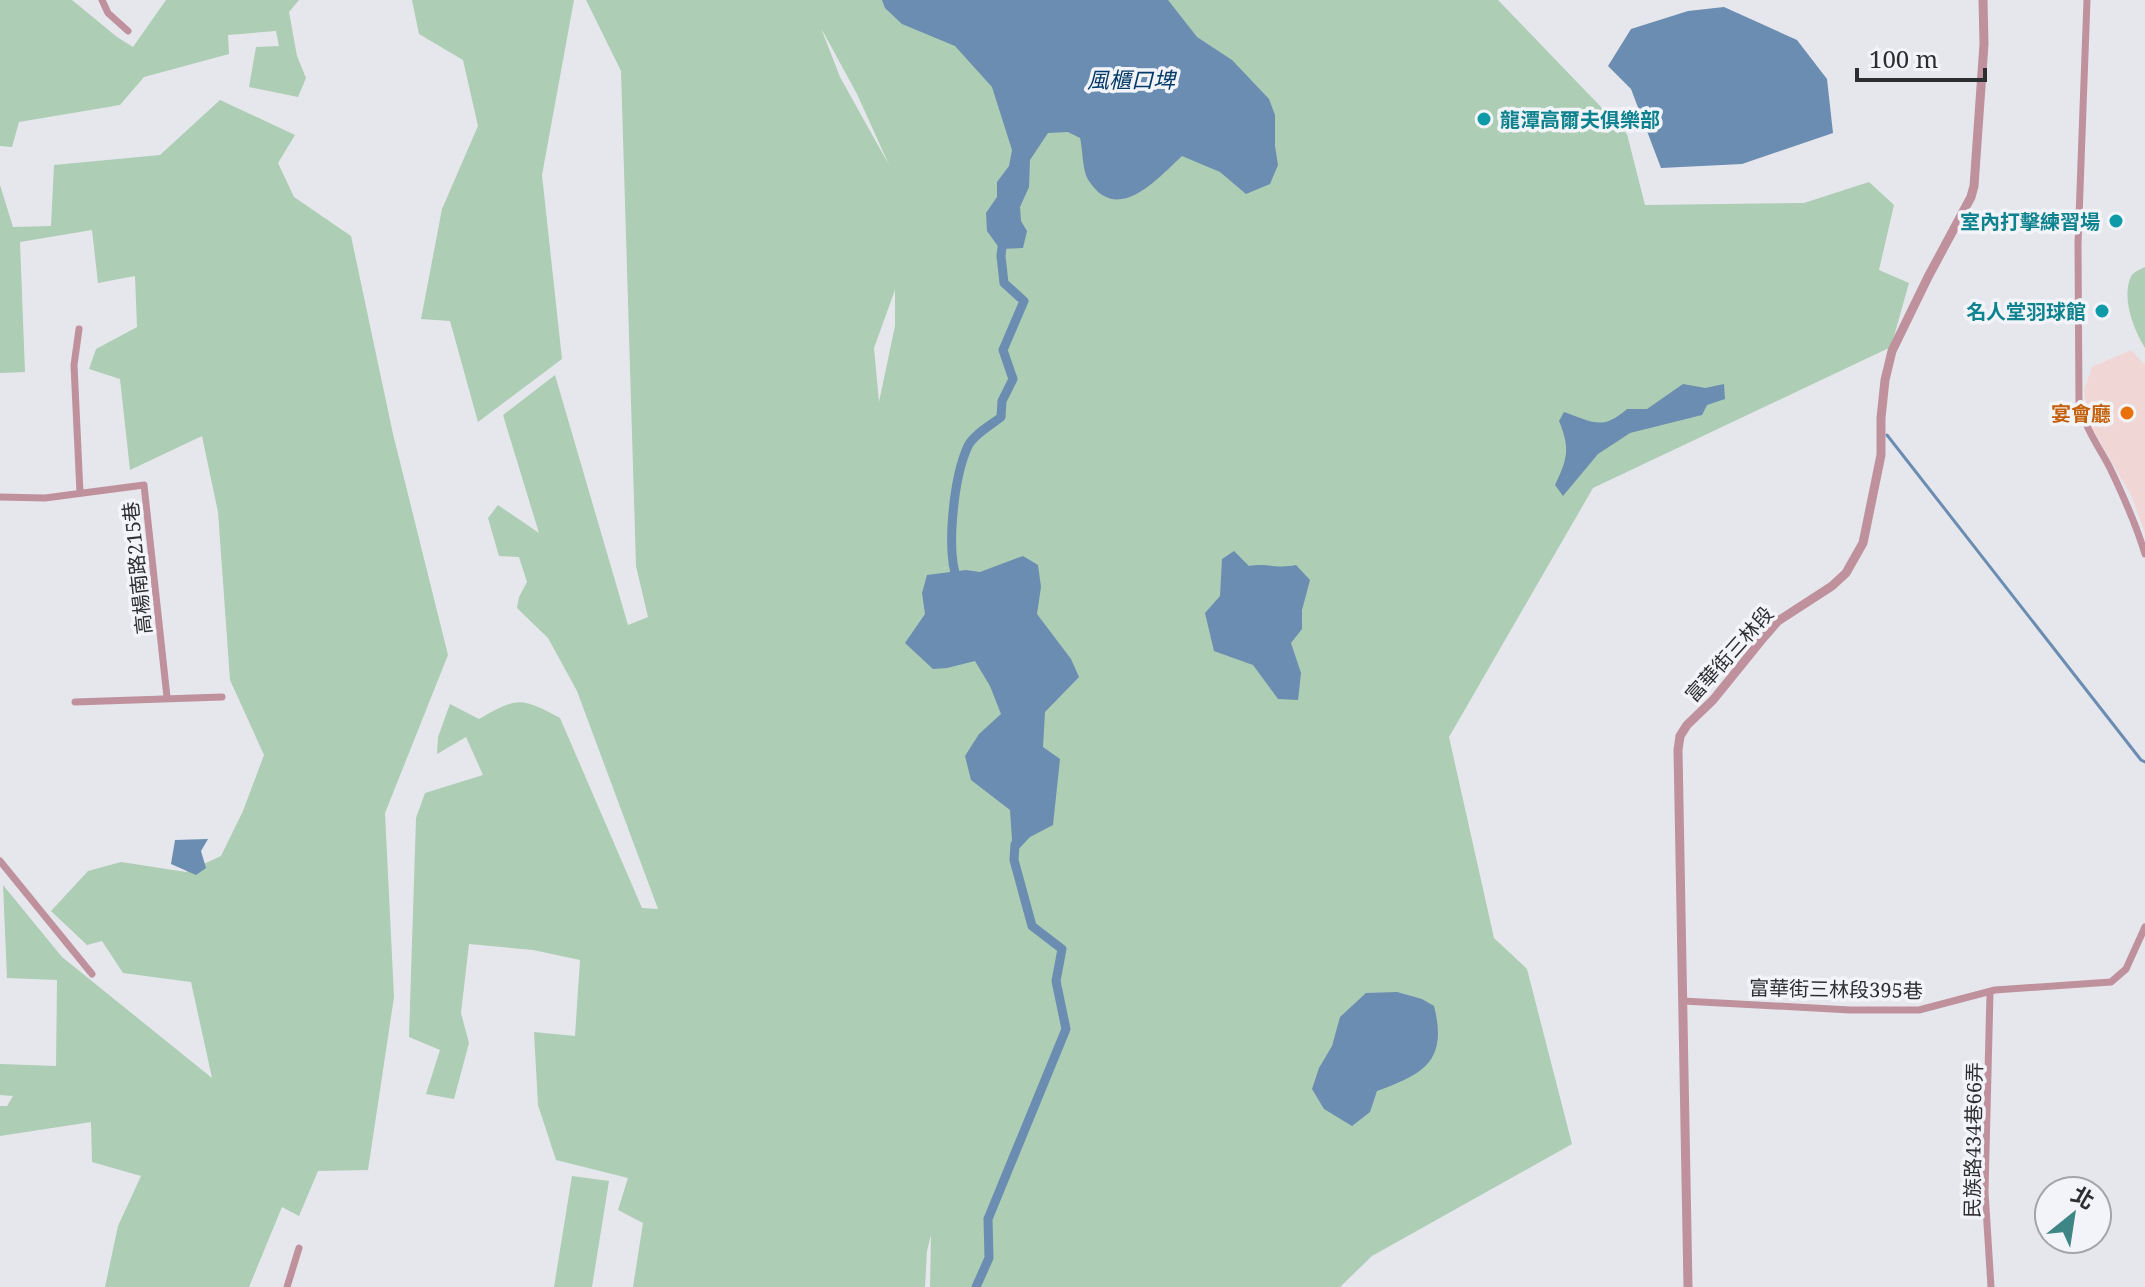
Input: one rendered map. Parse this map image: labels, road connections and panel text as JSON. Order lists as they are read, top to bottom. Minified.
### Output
{"streets":{"street":["高楊南路215巷","富華街三林段","富華街三林段395巷","民族路434巷66弄"]},"crossings":[["富華街三林段","富華街三林段395巷"],["富華街三林段395巷","民族路434巷66弄"]],"water":["風櫃口埤"],"places":["龍潭高爾夫俱樂部","室內打擊練習場","名人堂羽球館","宴會廳"],"scale_bar":"100 m","north":"top right"}
